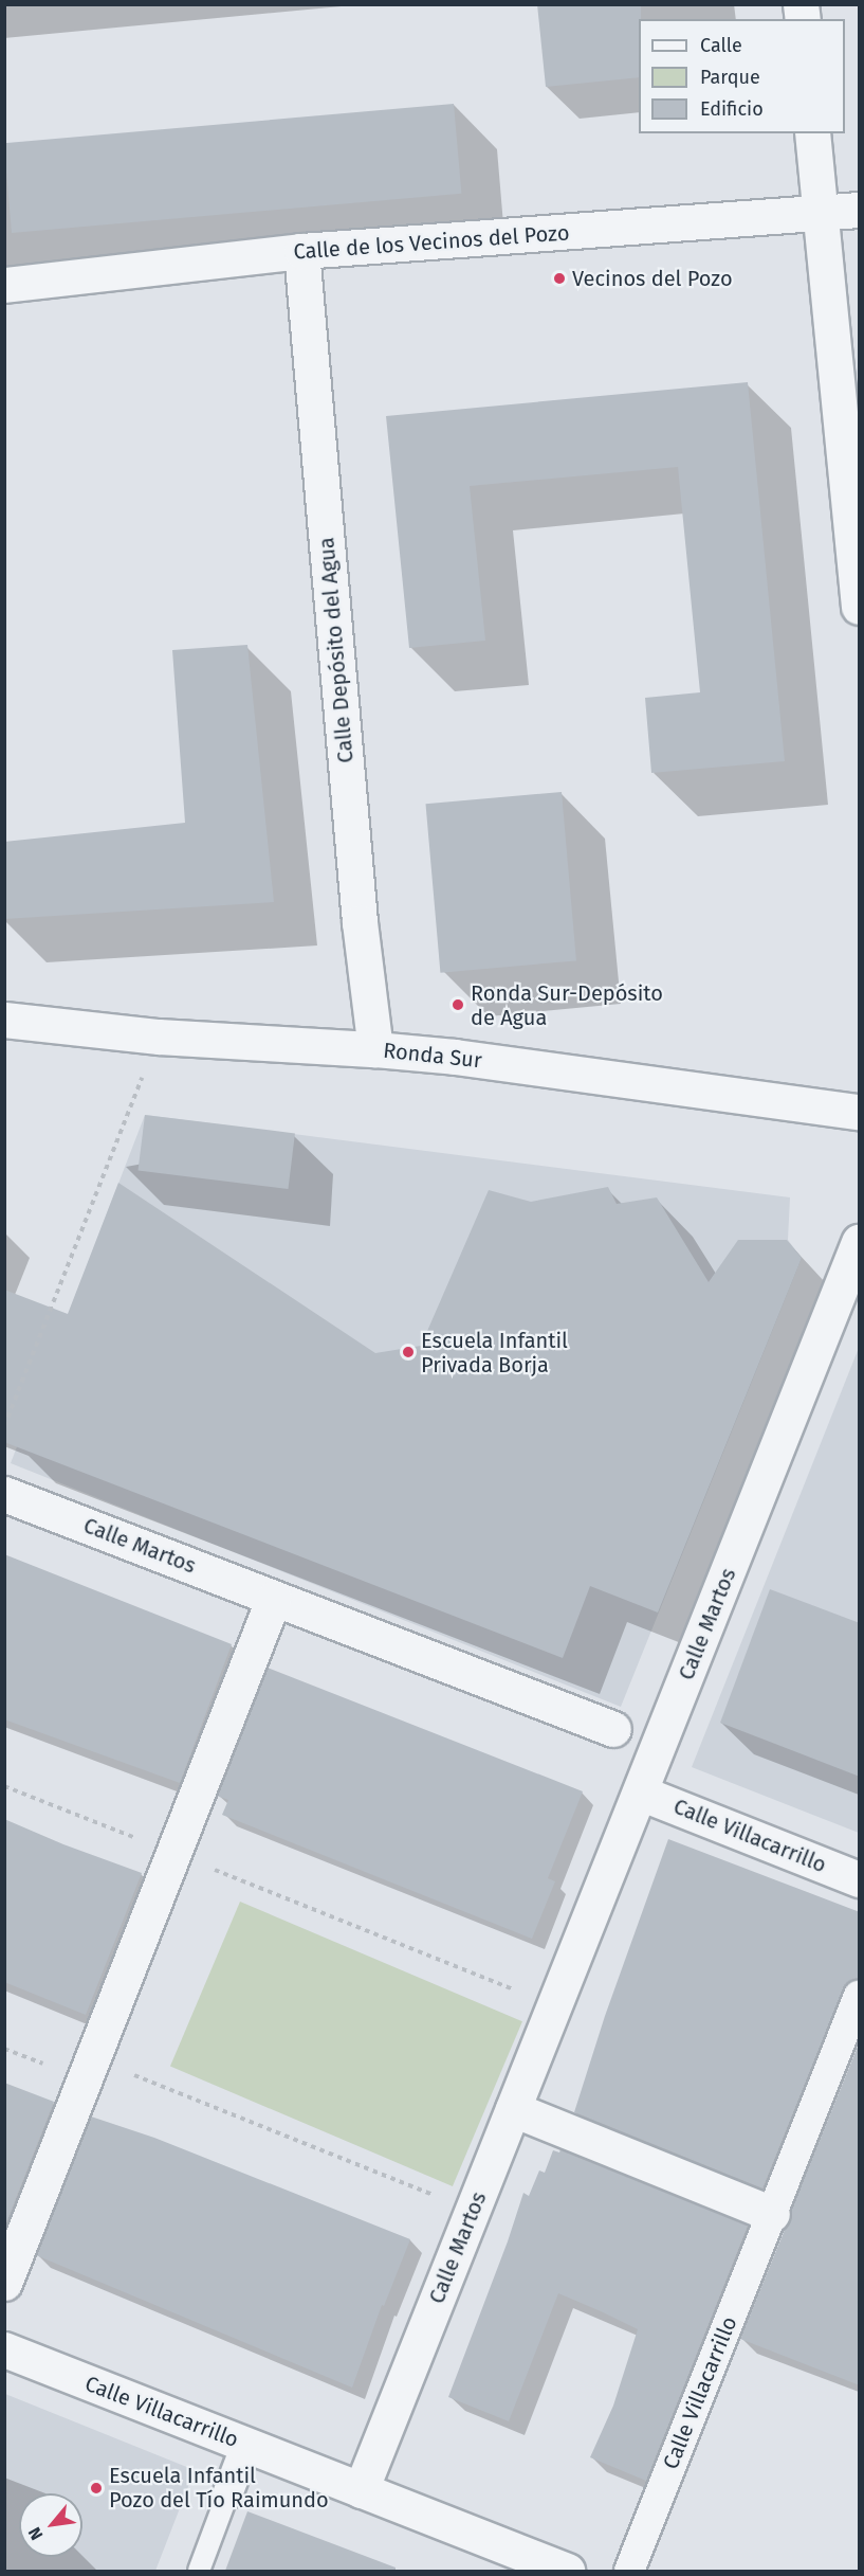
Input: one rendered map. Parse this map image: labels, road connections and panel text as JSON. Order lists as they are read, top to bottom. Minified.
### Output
{"streets":{"street":["Calle de los Vecinos del Pozo","Calle Depósito del Agua","Ronda Sur","Calle Martos","Calle Villacarrillo"]},"crossings":[["Calle de los Vecinos del Pozo","Calle Depósito del Agua"],["Calle Depósito del Agua","Ronda Sur"],["Calle Martos","Calle Villacarrillo"]],"places":["Vecinos del Pozo","Ronda Sur-Depósito de Agua","Escuela Infantil Privada Borja","Escuela Infantil Pozo del Tío Raimundo"],"legend":["Calle","Parque","Edificio"],"north":"bottom left"}
